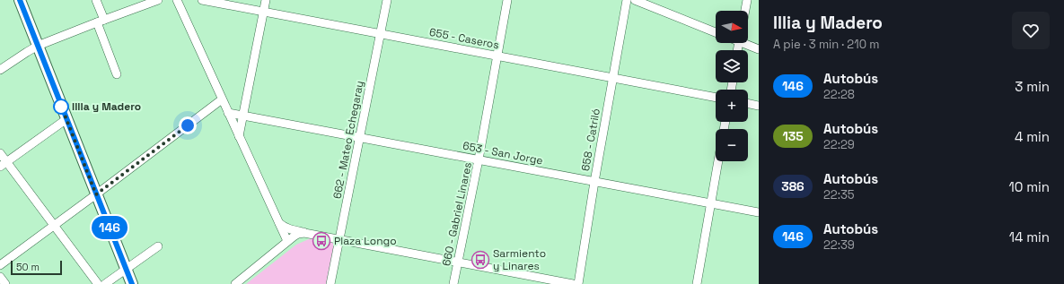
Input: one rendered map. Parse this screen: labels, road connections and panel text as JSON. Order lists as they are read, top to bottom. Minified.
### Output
{"streets":{"street":["655 - Caseros","662 - Mateo Echegaray","658 - Catriló","653 - San Jorge","660 - Gabriel Linares"]},"crossings":[["655 - Caseros","662 - Mateo Echegaray"],["655 - Caseros","658 - Catriló"],["655 - Caseros","660 - Gabriel Linares"],["662 - Mateo Echegaray","653 - San Jorge"],["658 - Catriló","653 - San Jorge"],["653 - San Jorge","660 - Gabriel Linares"]],"places":{"other":["Illia y Madero"],"bus stop":["Plaza Longo","Sarmiento y Linares"]},"lines":["bus line 146"],"scale_bar":"50 m","north":"right","page":{"on_map":"146","heading":["Illia y Madero","A pie · 3 min · 210 m"],"map_buttons":["+","−"],"list":[{"mark":"146","name":"Autobús","note":"22:28","value":"3 min"},{"mark":"135","name":"Autobús","note":"22:29","value":"4 min"},{"mark":"386","name":"Autobús","note":"22:35","value":"10 min"},{"mark":"146","name":"Autobús","note":"22:39","value":"14 min"}],"scale":"50 m"}}
